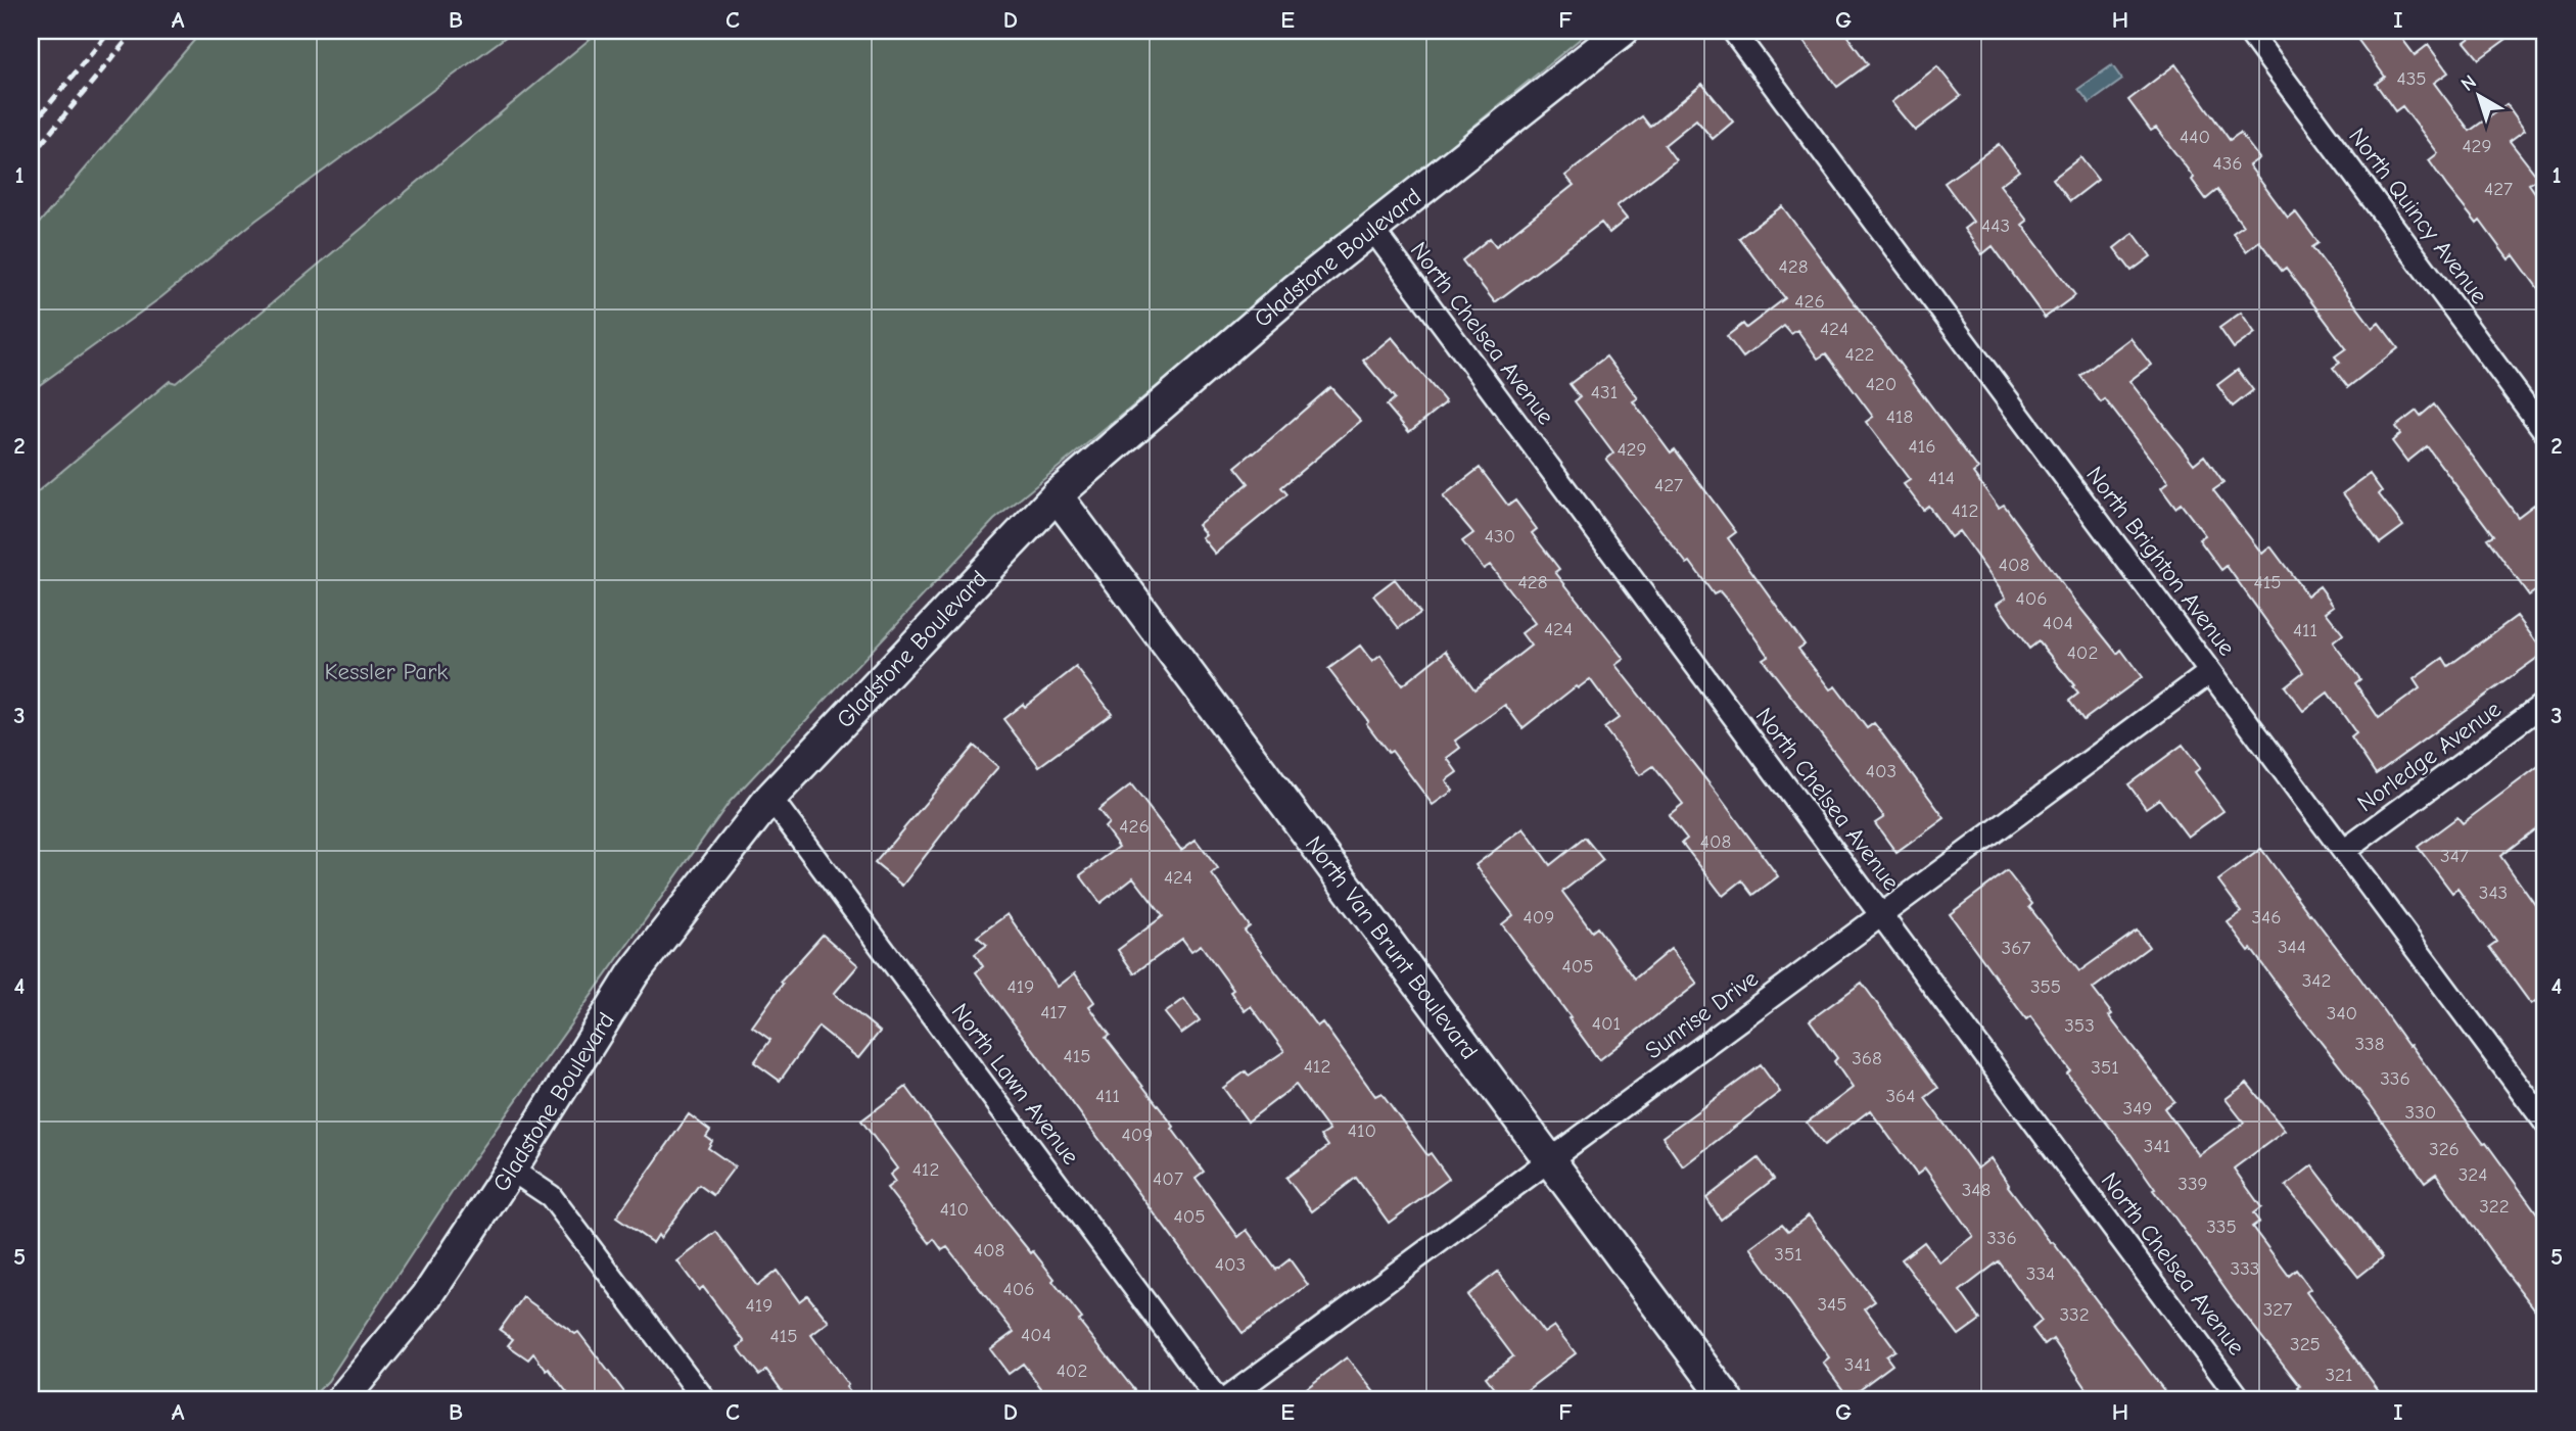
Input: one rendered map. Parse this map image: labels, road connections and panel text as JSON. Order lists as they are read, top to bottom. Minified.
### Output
{"streets":{"street":["North Quincy Avenue","Gladstone Boulevard","North Chelsea Avenue","North Brighton Avenue","Norledge Avenue","North Van Brunt Boulevard","Sunrise Drive","North Lawn Avenue"]},"crossings":[["Gladstone Boulevard","North Chelsea Avenue"],["Gladstone Boulevard","North Van Brunt Boulevard"],["Gladstone Boulevard","North Lawn Avenue"],["North Chelsea Avenue","Sunrise Drive"],["North Brighton Avenue","Norledge Avenue"],["North Brighton Avenue","Sunrise Drive"],["North Van Brunt Boulevard","Sunrise Drive"]],"parks":["Kessler Park"],"house_numbers":["435","440","429","436","427","443","428","426","424","422","420","431","418","416","429","414","427","412","430","408","428","415","406","404","424","411","402","403","426","408","347","424","343","409","346","344","367","405","342","419","355","417","340","401","353","338","415","368","412","351","336","411","364","349","330","410","409","341","326","412","324","407","339","348","322","410","405","335","336","408","351","403","333","334","406","345","419","327","332","404","415","325","341","402","321"],"north":"top left","grid":{"columns":["A","B","C","D","E","F","G","H","I"],"rows":["1","2","3","4","5"]}}
